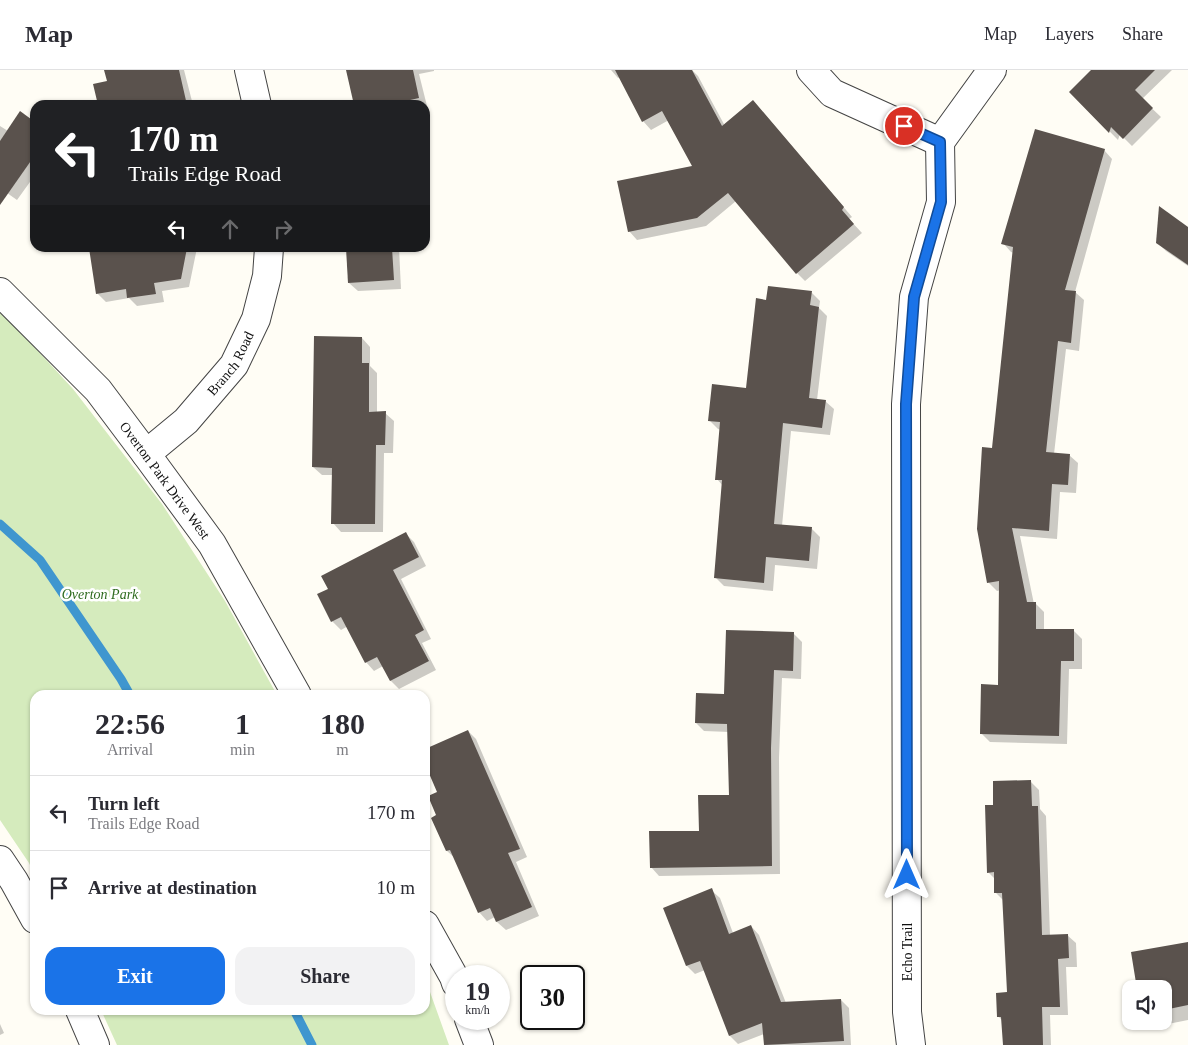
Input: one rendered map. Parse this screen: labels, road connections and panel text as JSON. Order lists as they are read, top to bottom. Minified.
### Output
{"streets":{"street":["Branch Road","Overton Park Drive West","Echo Trail"]},"crossings":[["Branch Road","Overton Park Drive West"]],"parks":["Overton Park"],"page":{"header":"Map","nav":["Map","Layers","Share"],"turn":["170 m","Trails Edge Road"],"eta":["22:56","Arrival","1","min","180","m"],"list":[{"name":"Turn left","note":"Trails Edge Road","value":"170 m"},{"name":"Arrive at destination","value":"10 m"}],"buttons":["Exit","Share"],"speed":"19 km/h","limit":"30"}}
